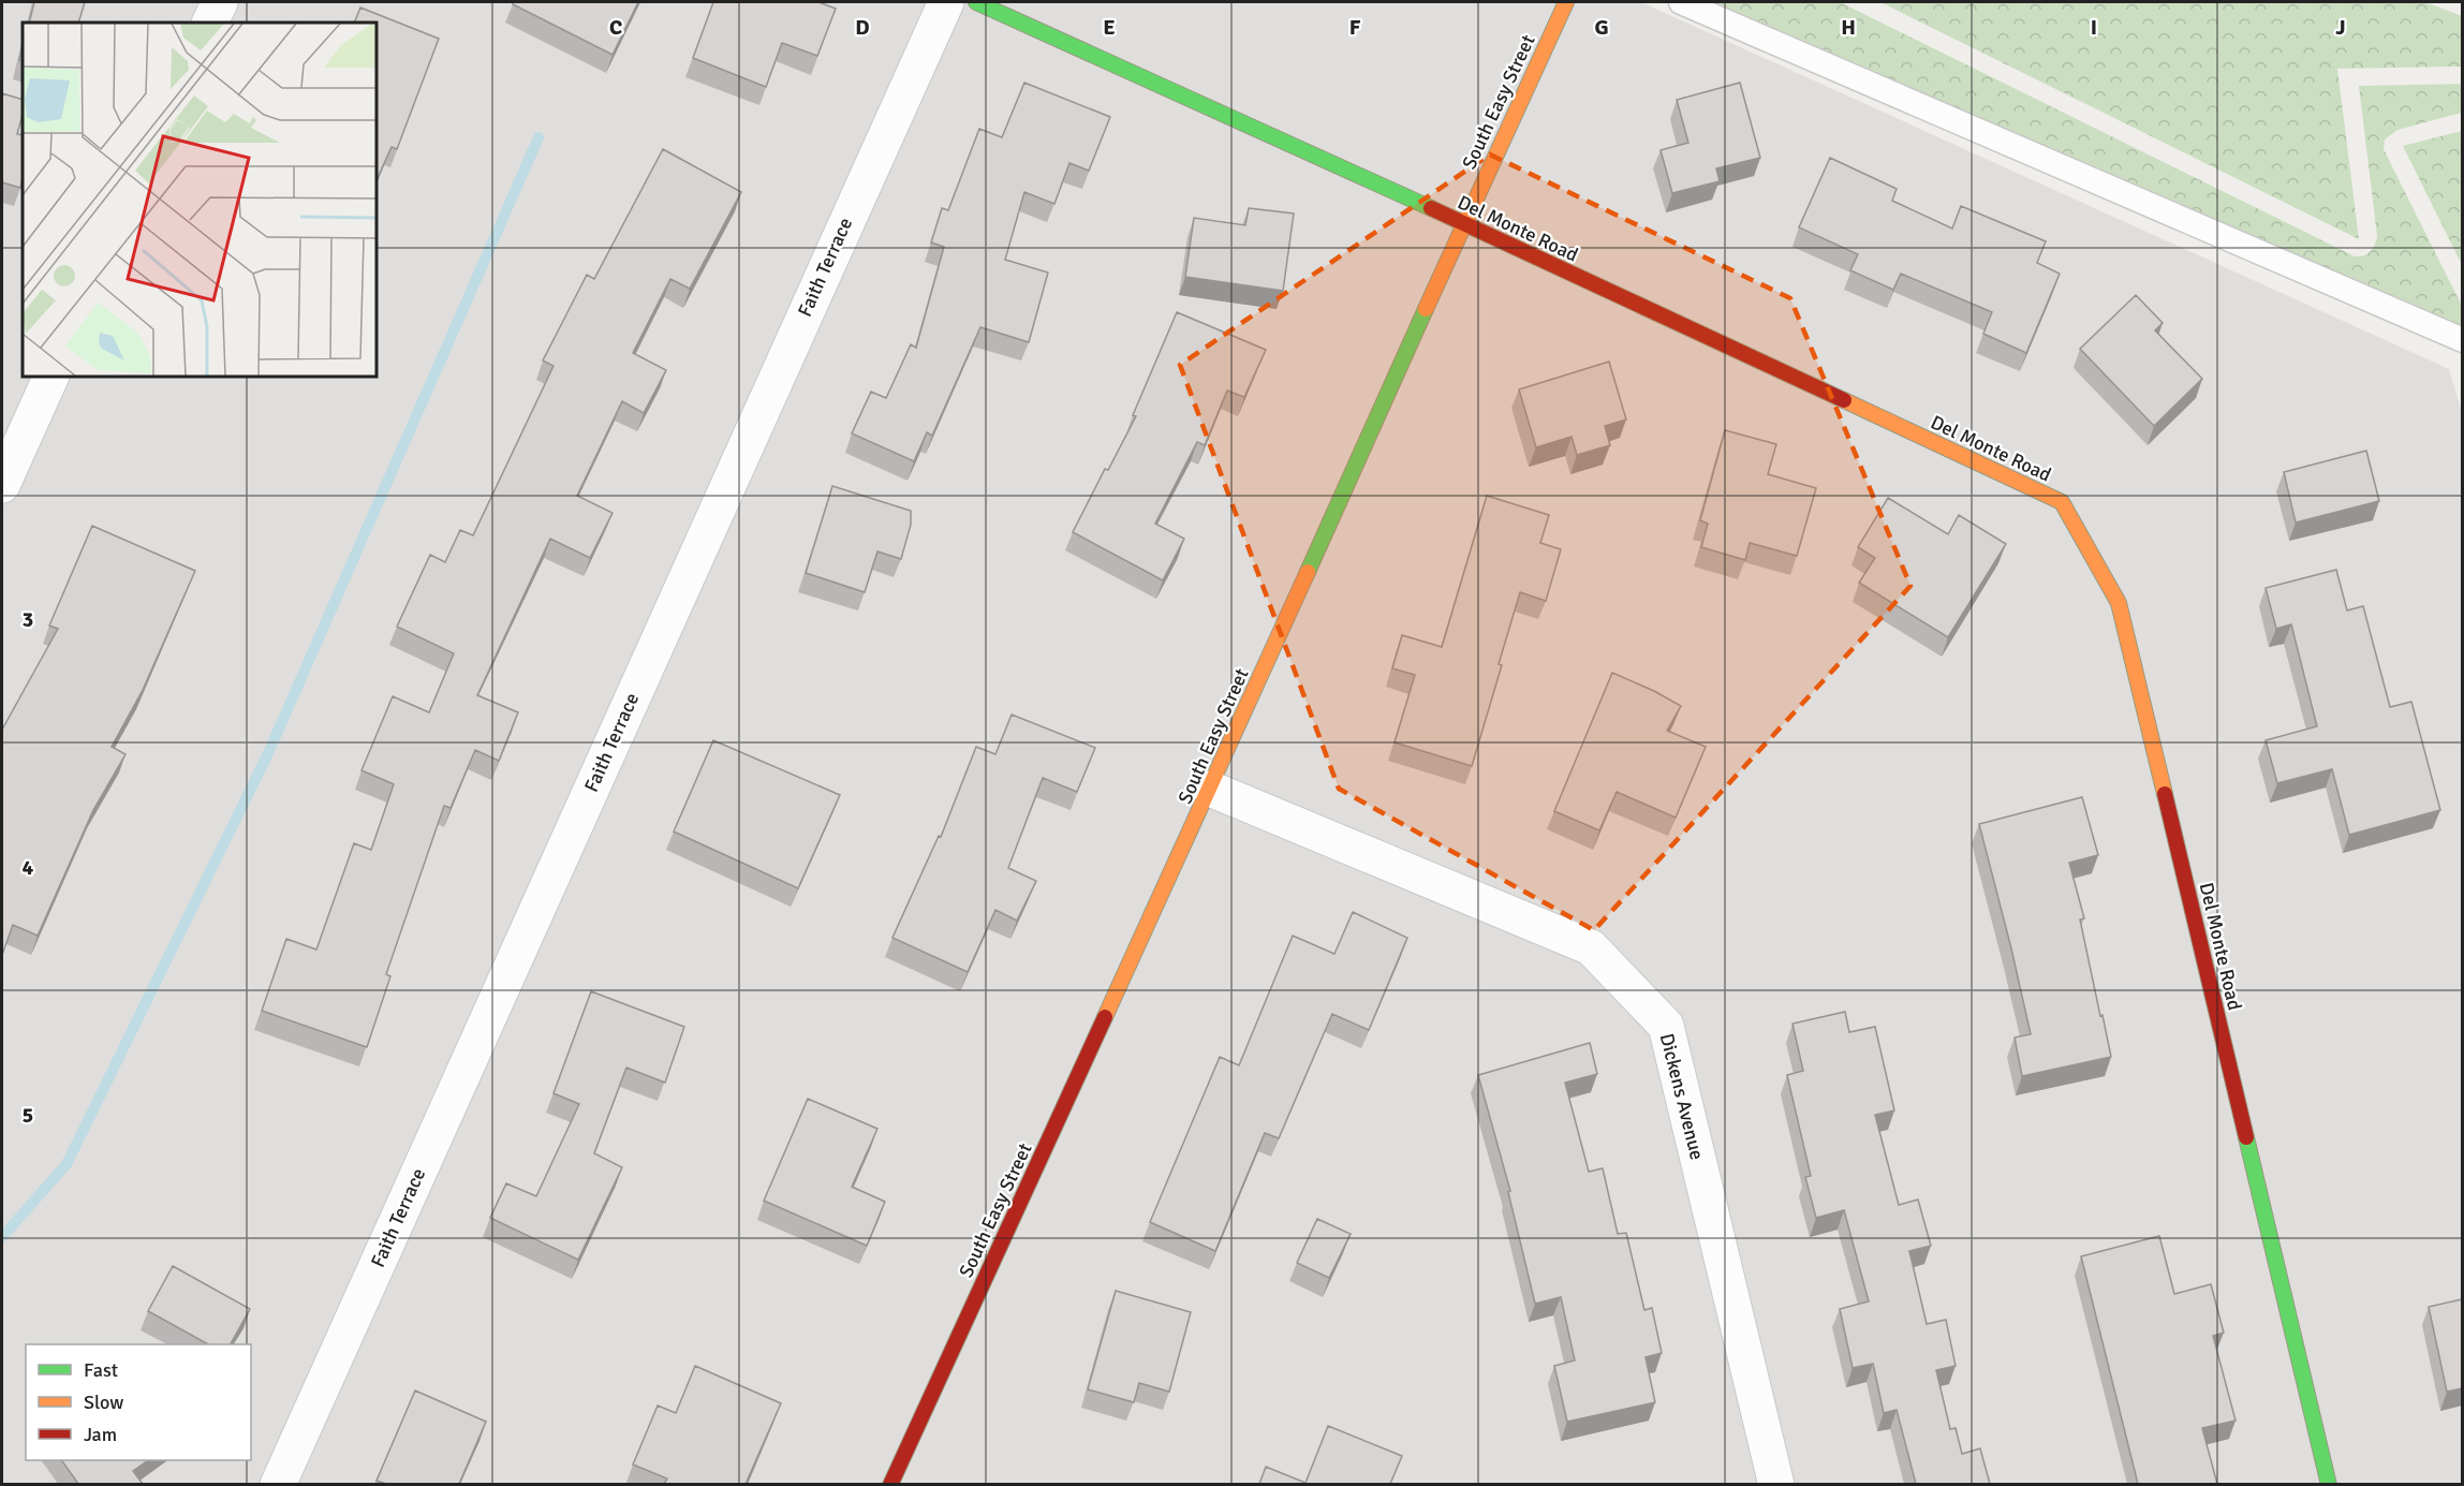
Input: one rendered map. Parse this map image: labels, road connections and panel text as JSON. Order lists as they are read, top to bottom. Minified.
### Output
{"streets":{"street":["South Easy Street","Del Monte Road","Faith Terrace","Dickens Avenue"]},"crossings":[["South Easy Street","Del Monte Road"],["South Easy Street","Dickens Avenue"]],"legend":["Fast","Slow","Jam"],"grid":{"columns":["C","D","E","F","G","H","I","J"],"rows":["3","4","5"]}}
